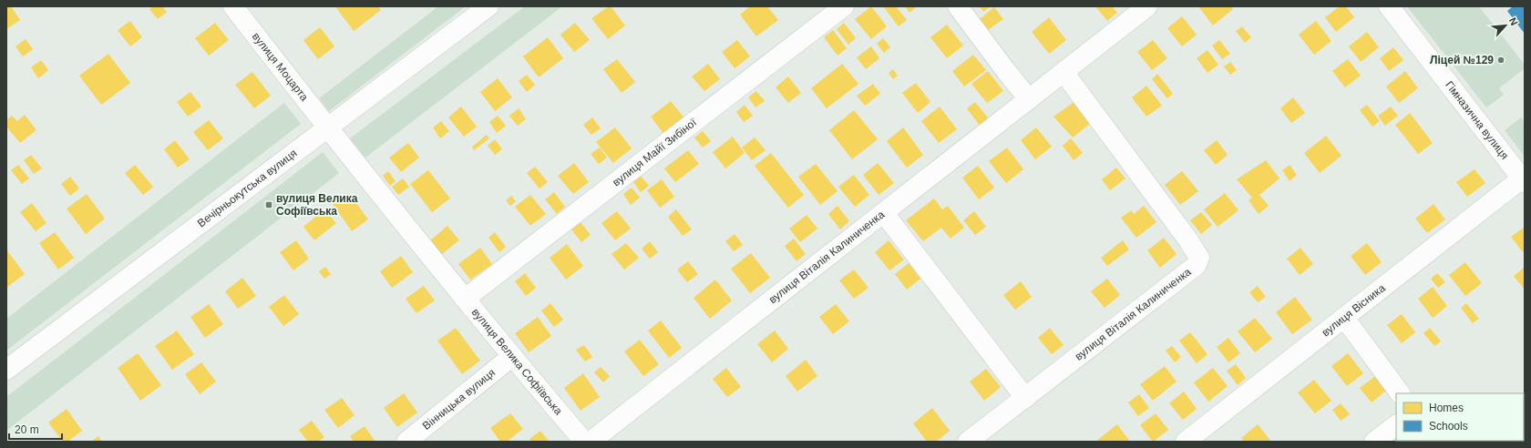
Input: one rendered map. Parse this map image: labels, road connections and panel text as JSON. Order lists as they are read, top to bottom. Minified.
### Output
{"streets":{"street":["вулиця Моцарта","Гімназична вулиця","вулиця Майї Зибіної","Вечірньокутська вулиця","вулиця Віталія Калиниченка","вулиця Вісника","вулиця Велика Софіївська","Вінницька вулиця"]},"crossings":[["вулиця Моцарта","Вечірньокутська вулиця"],["вулиця Моцарта","вулиця Велика Софіївська"],["Гімназична вулиця","вулиця Вісника"],["вулиця Майї Зибіної","вулиця Велика Софіївська"],["Вечірньокутська вулиця","вулиця Велика Софіївська"],["вулиця Велика Софіївська","Вінницька вулиця"]],"places":{"other":["Ліцей №129"],"transit":["вулиця Велика Софіївська"]},"legend":["Homes","Schools"],"scale_bar":"20 m","north":"top right"}
